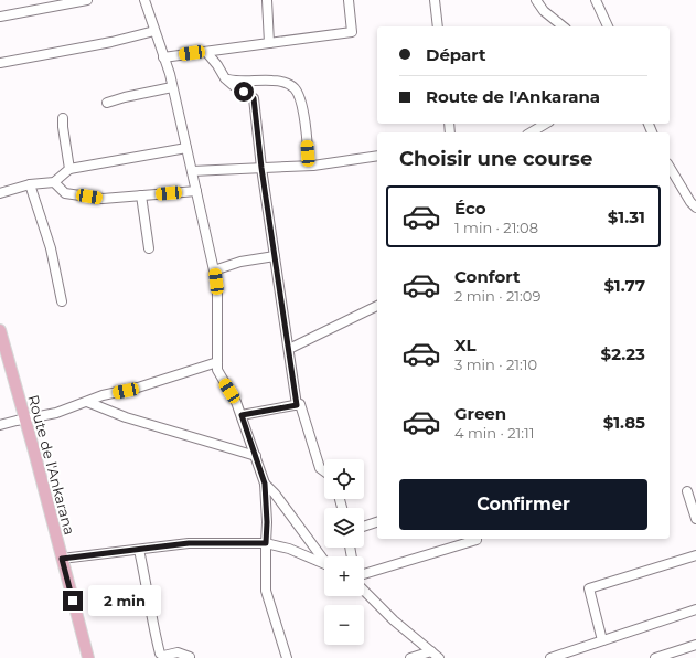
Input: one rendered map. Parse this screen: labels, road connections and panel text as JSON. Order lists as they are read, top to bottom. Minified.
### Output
{"streets":{"main road":["Route de l'Ankarana"]},"page":{"banner":["Départ","Route de l'Ankarana"],"heading":"Choisir une course","list":[{"name":"Éco","note":"1 min · 21:08","value":"$1.31"},{"name":"Confort","note":"2 min · 21:09","value":"$1.77"},{"name":"XL","note":"3 min · 21:10","value":"$2.23"},{"name":"Green","note":"4 min · 21:11","value":"$1.85"}],"map_buttons":["+","−"],"buttons":"Confirmer","bubble":"2 min"}}
